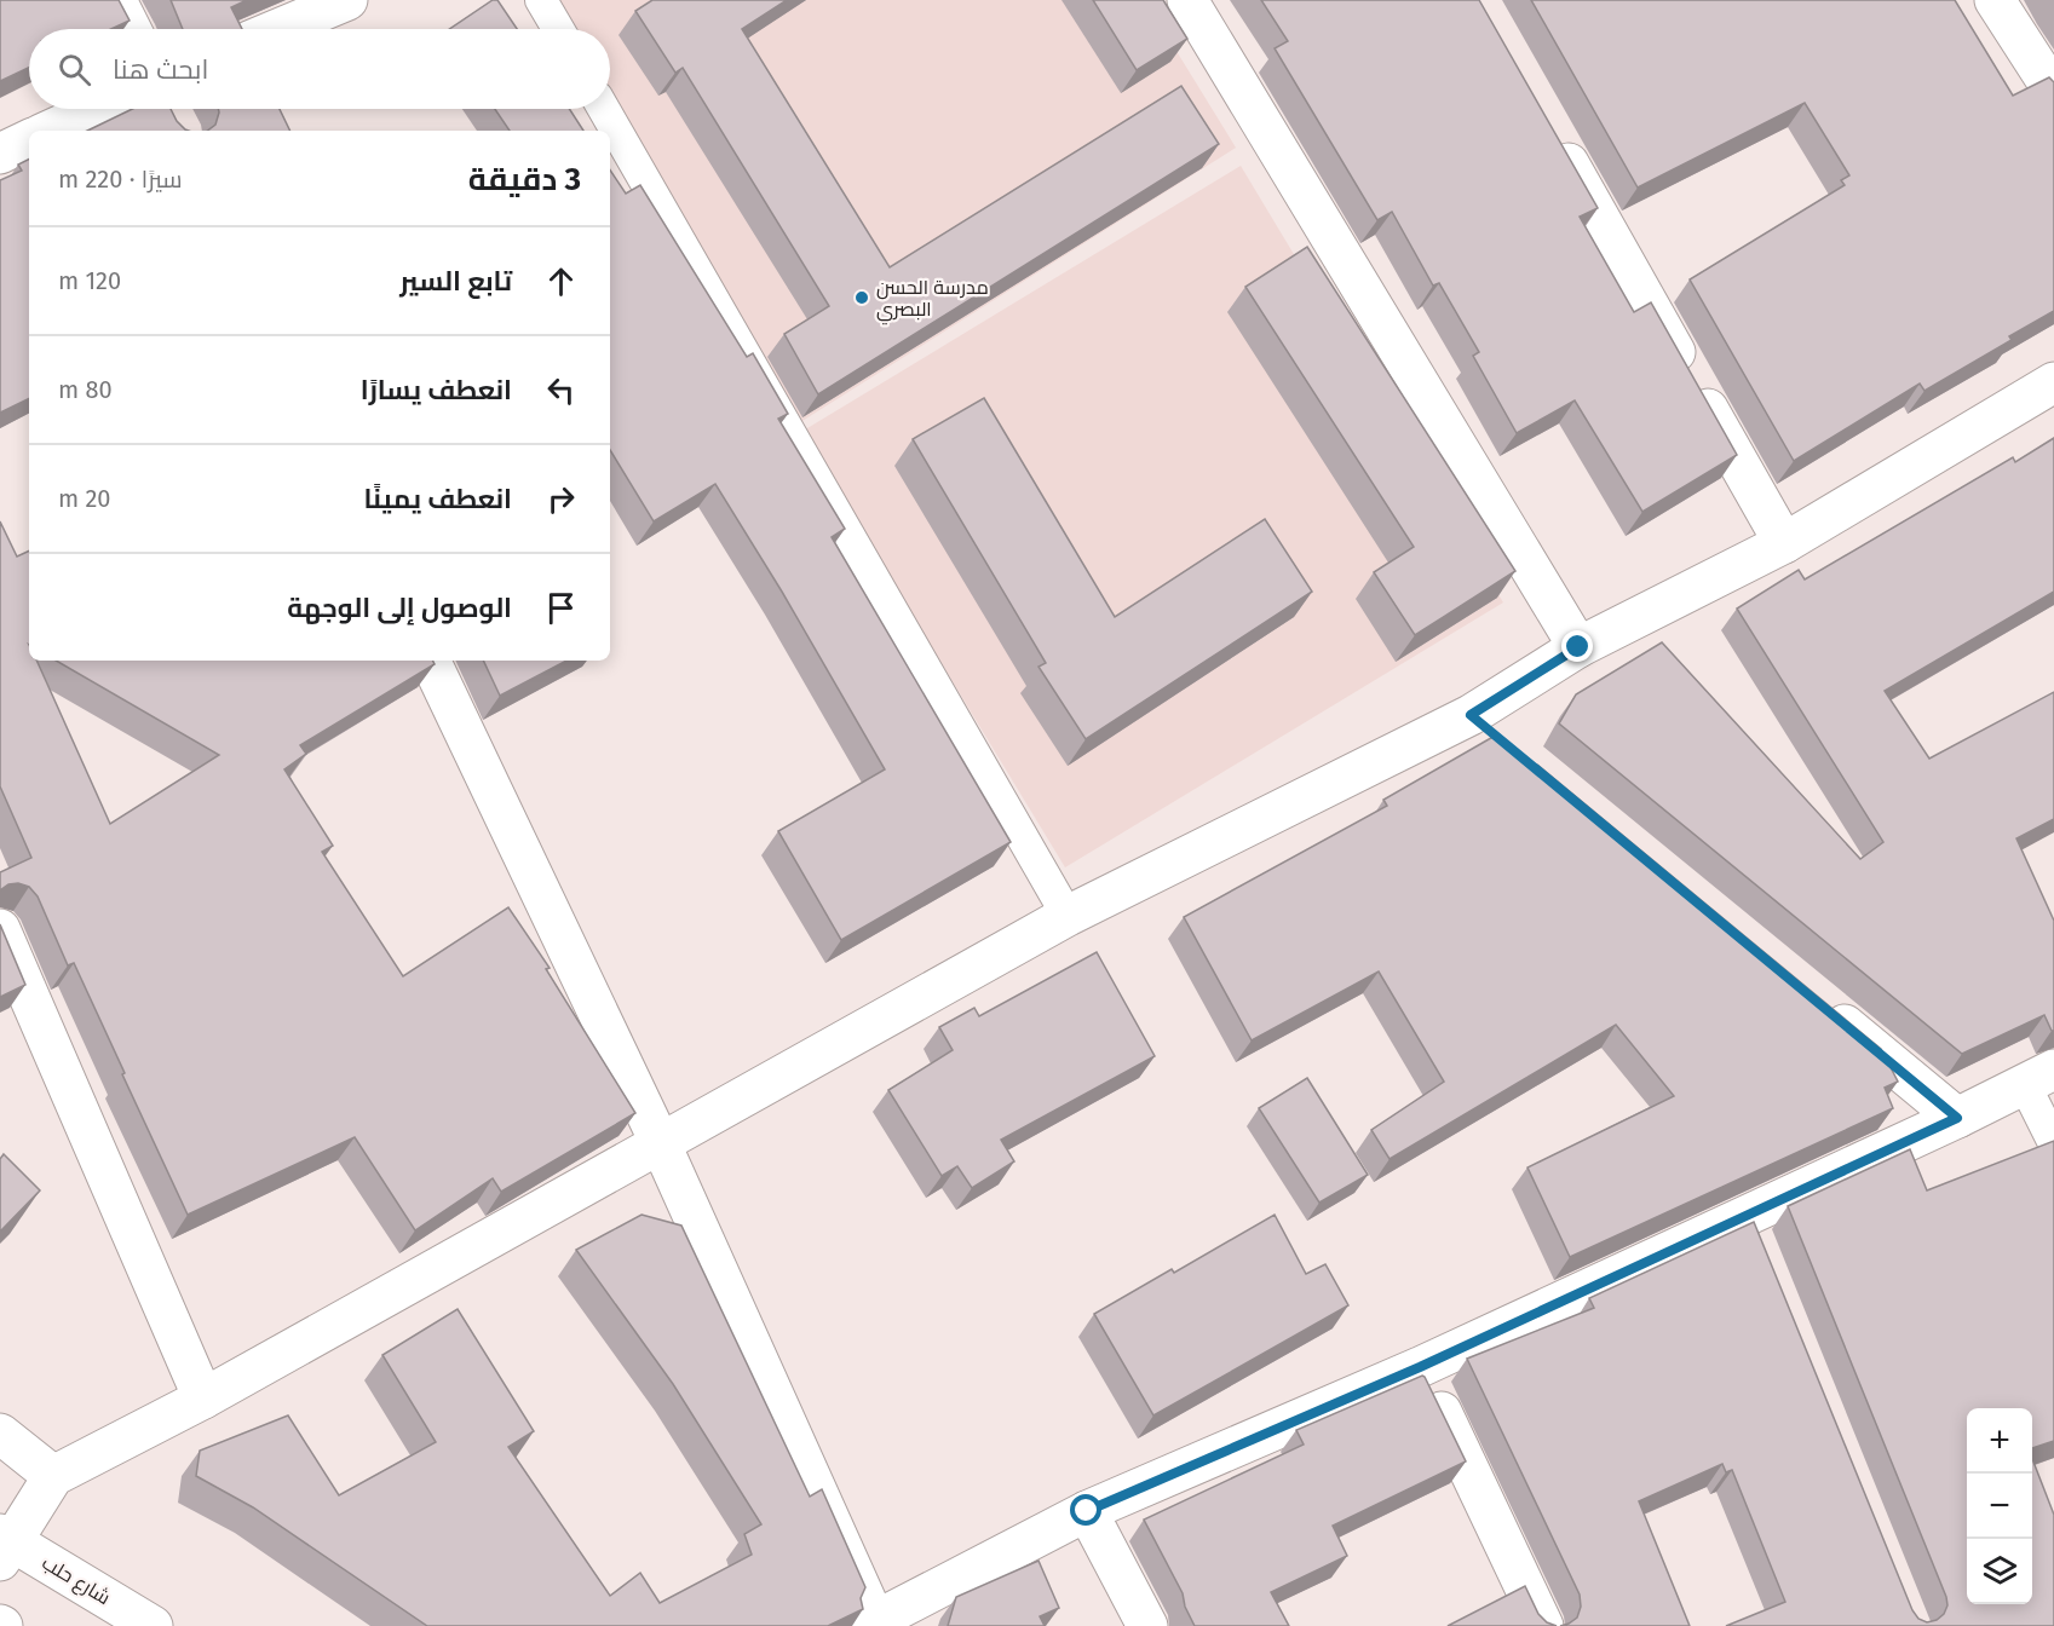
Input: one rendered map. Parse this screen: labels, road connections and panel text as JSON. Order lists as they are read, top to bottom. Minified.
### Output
{"streets":{"street":["شارع حلب"]},"places":["مدرسة الحسن البصري"],"page":{"search":"ابحث هنا","heading":["3 دقيقة","سيرًا · 220 m"],"list":[["تابع السير","120 m"],["انعطف يسارًا","80 m"],["انعطف يمينًا","20 m"],"الوصول إلى الوجهة"],"map_buttons":["+","−"]}}
